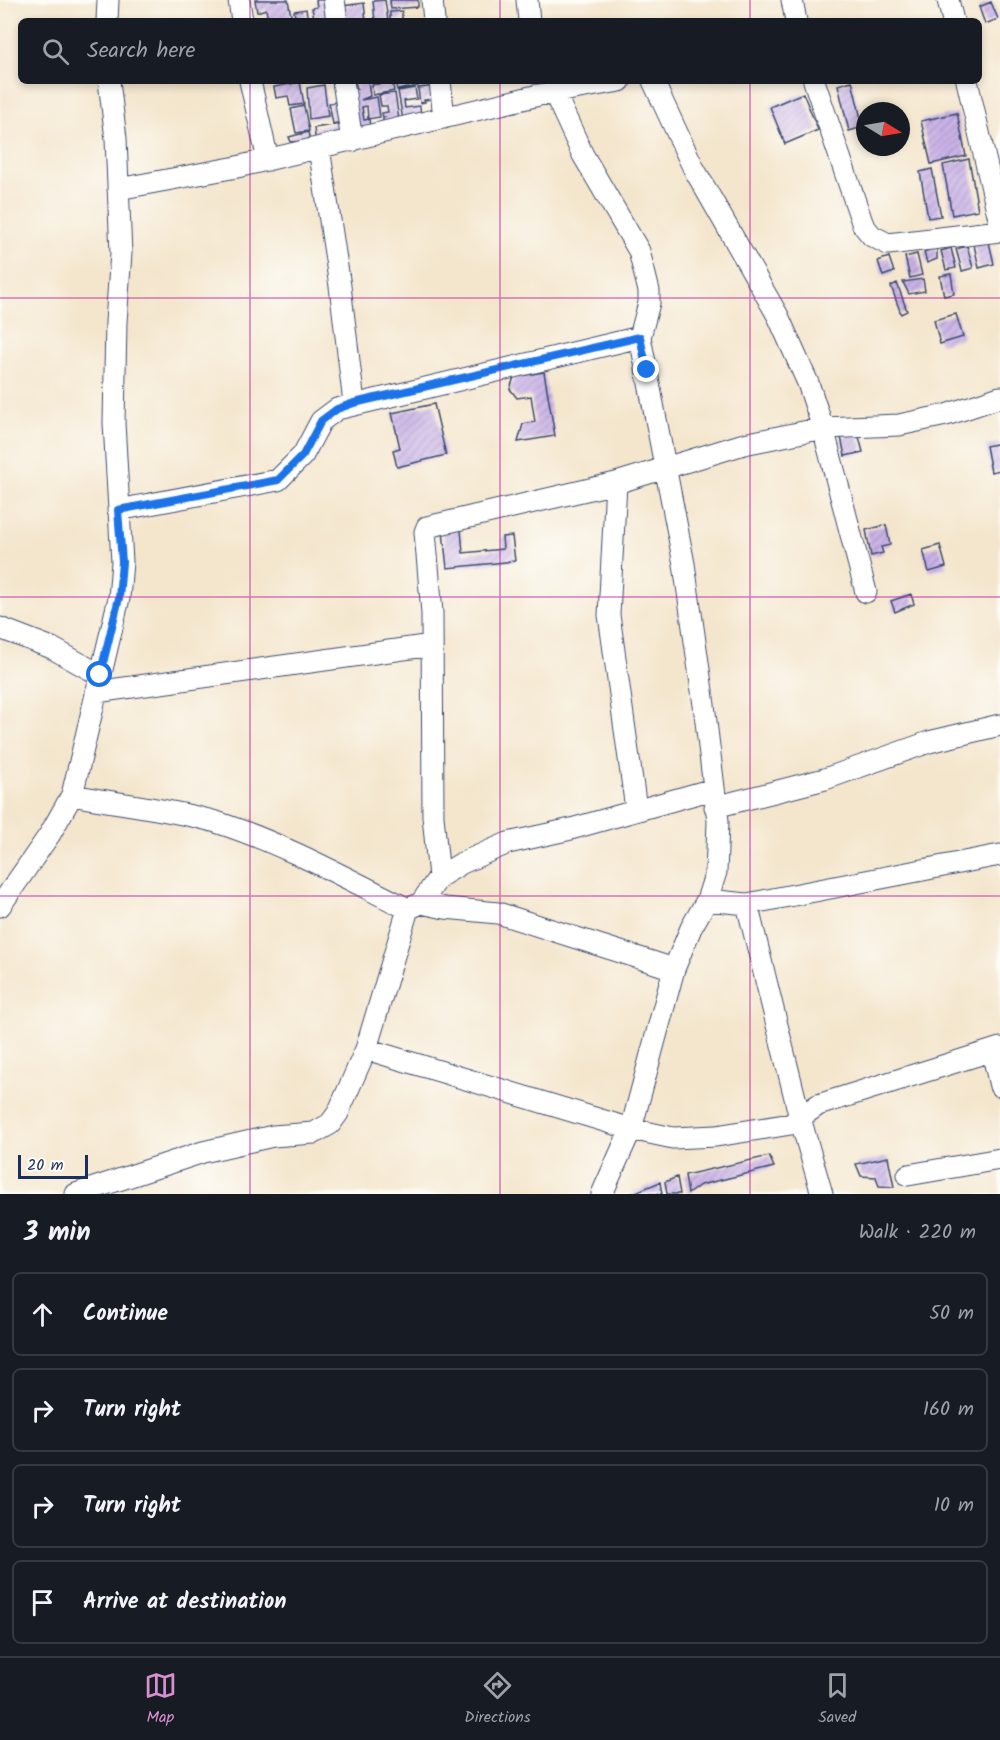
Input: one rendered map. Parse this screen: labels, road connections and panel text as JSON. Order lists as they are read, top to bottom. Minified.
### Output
{"scale_bar":"20 m","north":"right","page":{"search":"Search here","scale":"20 m","heading":["3 min","Walk · 220 m"],"list":[["Continue","50 m"],["Turn right","160 m"],["Turn right","10 m"],"Arrive at destination"],"nav":["Map","Directions","Saved"]}}
